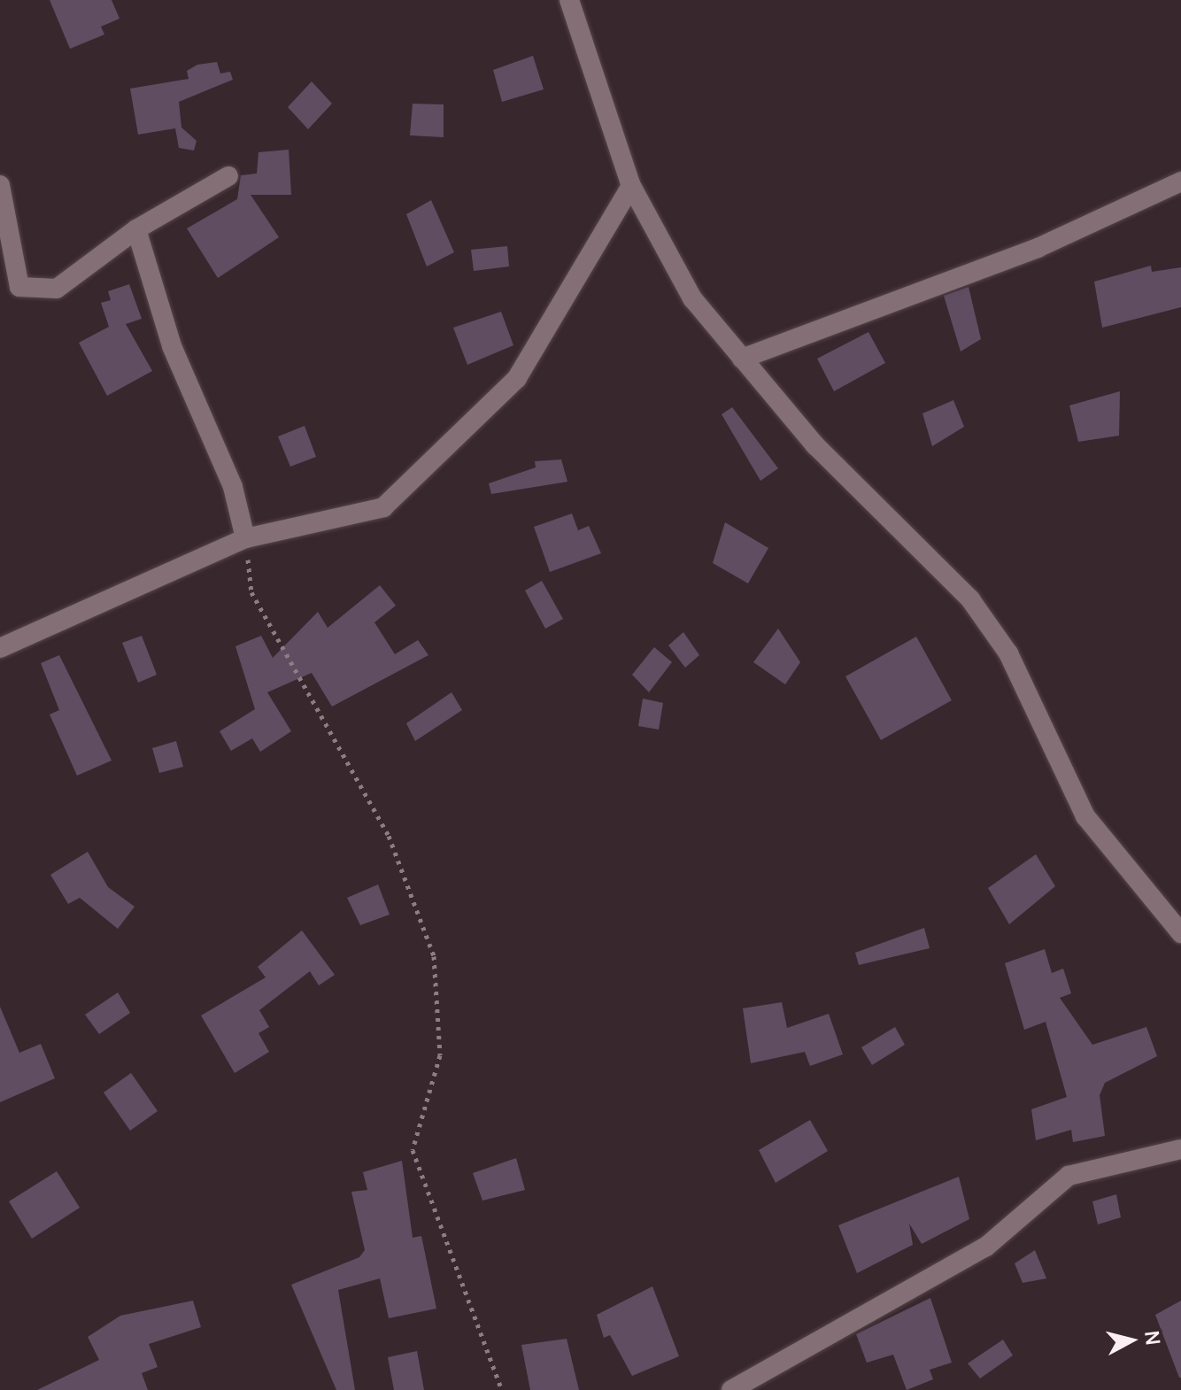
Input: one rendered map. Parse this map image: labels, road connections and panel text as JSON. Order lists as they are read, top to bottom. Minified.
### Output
{"north":"right"}
